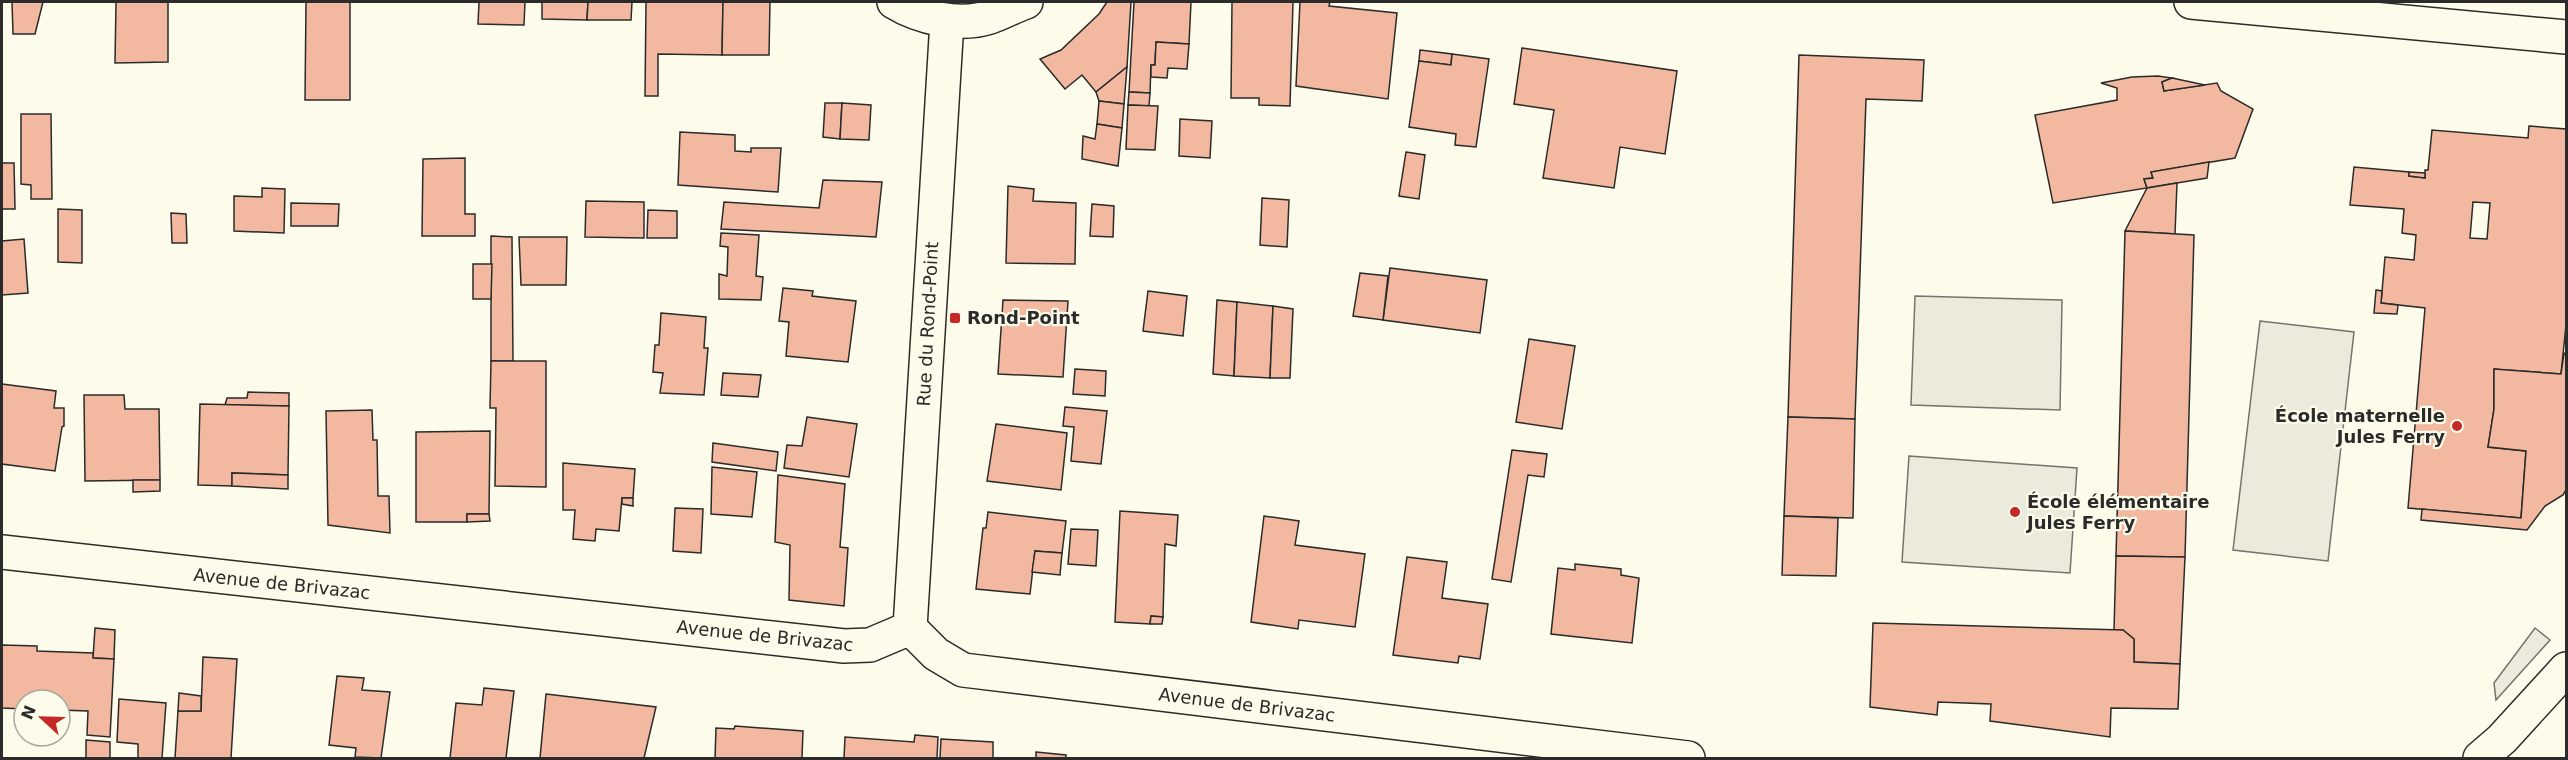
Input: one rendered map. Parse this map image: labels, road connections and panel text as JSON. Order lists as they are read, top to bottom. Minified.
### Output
{"streets":{"street":["Rue du Rond-Point","Avenue de Brivazac"]},"crossings":[["Rue du Rond-Point","Avenue de Brivazac"]],"places":{"transit":["Rond-Point"],"other":["École maternelle Jules Ferry","École élémentaire Jules Ferry"]},"north":"left"}
